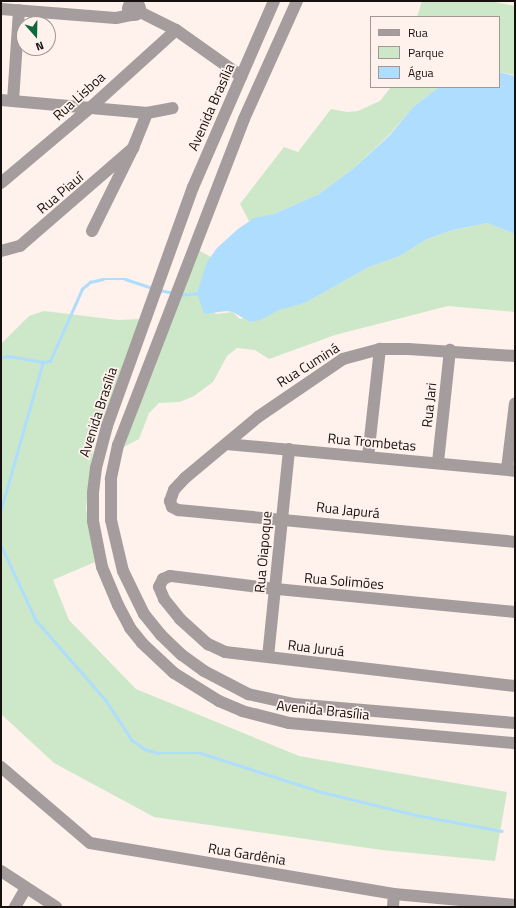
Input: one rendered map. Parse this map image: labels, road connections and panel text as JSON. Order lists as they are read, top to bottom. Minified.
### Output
{"streets":{"street":["Rua Lisboa","Avenida Brasília","Rua Piauí","Rua Cuminá","Rua Jari","Rua Trombetas","Rua Japurá","Rua Oiapoque","Rua Solimões","Rua Juruá","Rua Gardênia"]},"crossings":[["Rua Cuminá","Rua Jari"],["Rua Cuminá","Rua Trombetas"],["Rua Cuminá","Rua Japurá"],["Rua Jari","Rua Trombetas"],["Rua Trombetas","Rua Oiapoque"],["Rua Japurá","Rua Oiapoque"],["Rua Oiapoque","Rua Solimões"],["Rua Oiapoque","Rua Juruá"],["Rua Solimões","Rua Juruá"]],"legend":["Rua","Parque","Água"],"north":"bottom"}
